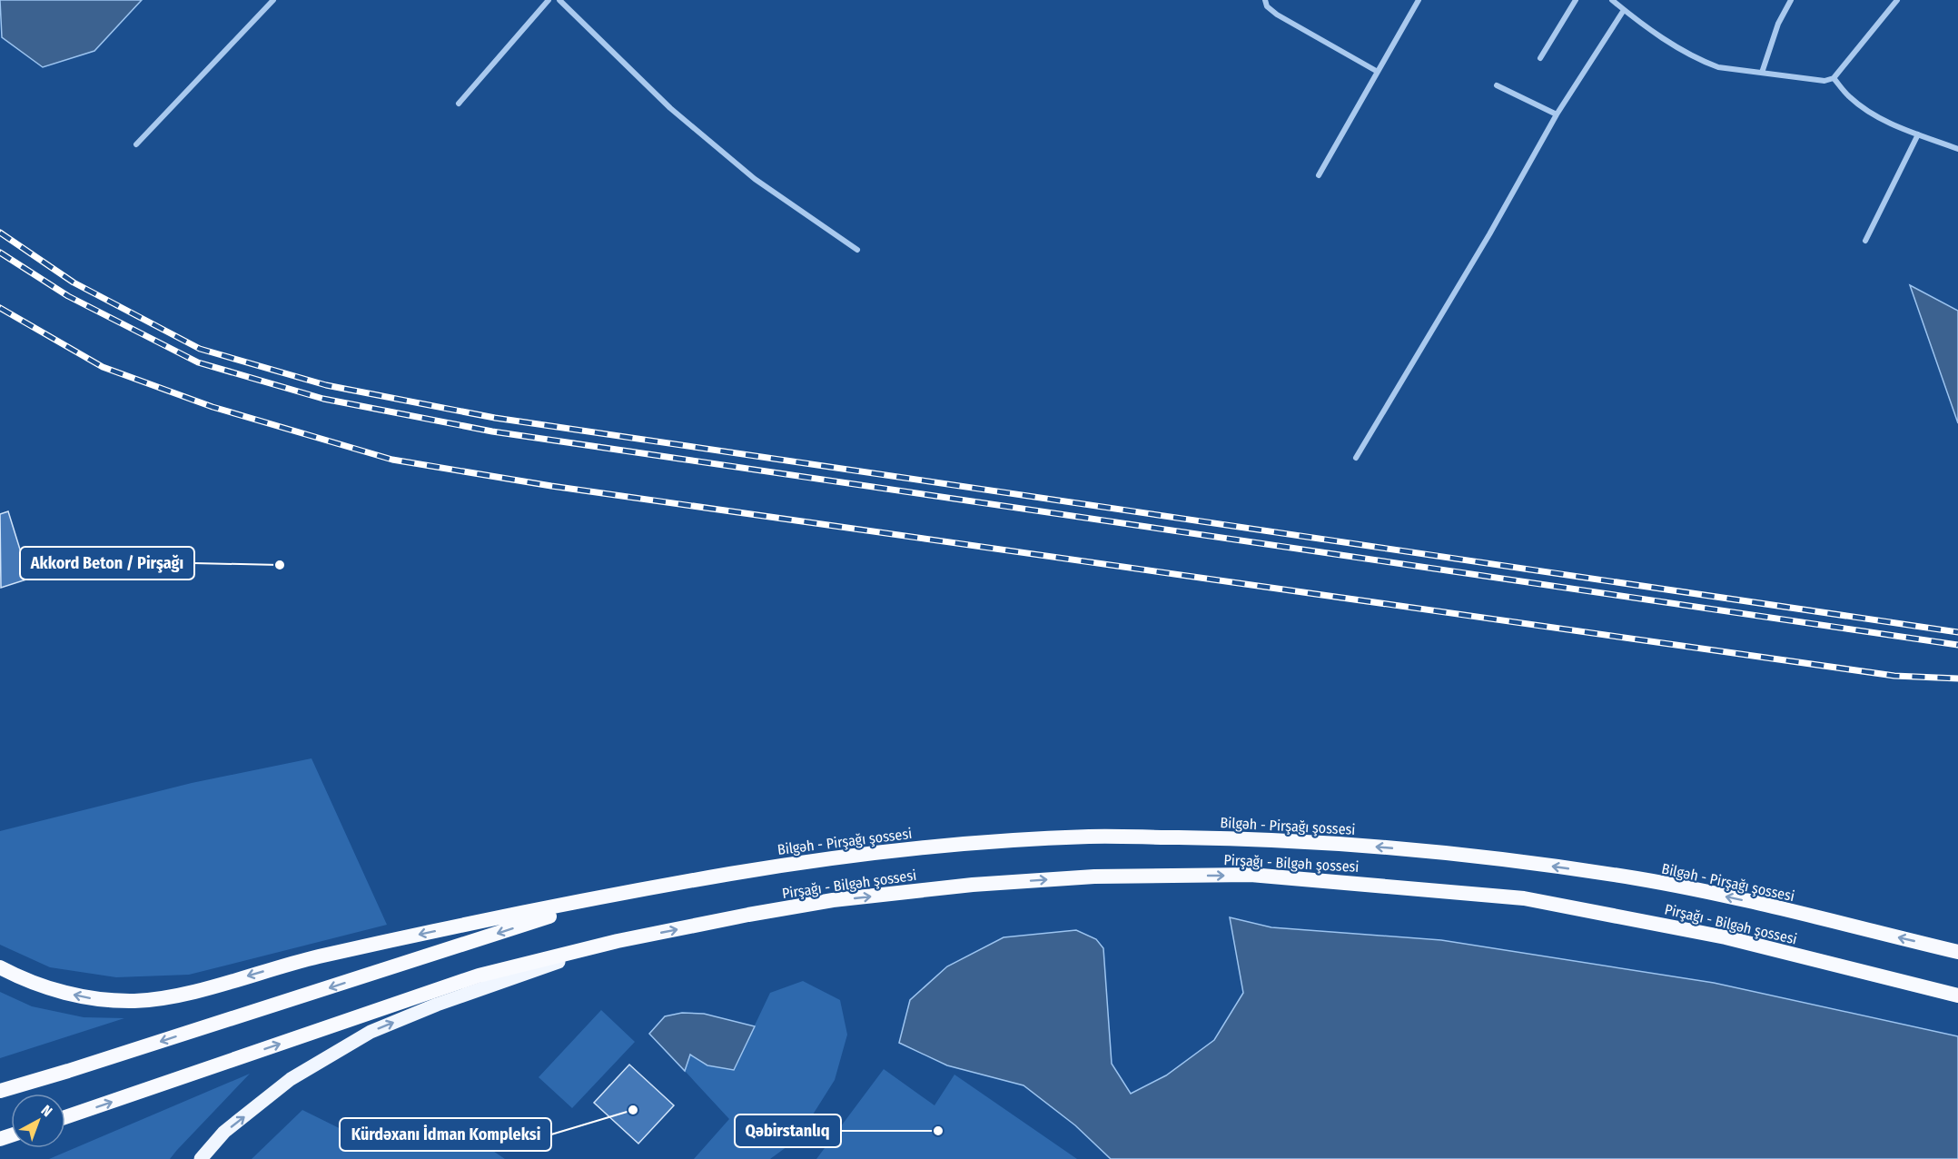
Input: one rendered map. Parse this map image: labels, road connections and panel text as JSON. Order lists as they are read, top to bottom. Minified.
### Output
{"streets":{"highway":["Bilgəh - Pirşağı şossesi","Pirşağı - Bilgəh şossesi"]},"one_way":["Bilgəh - Pirşağı şossesi"],"places":["Akkord Beton / Pirşağı","Kürdəxanı İdman Kompleksi","Qəbirstanlıq"],"north":"top right"}
